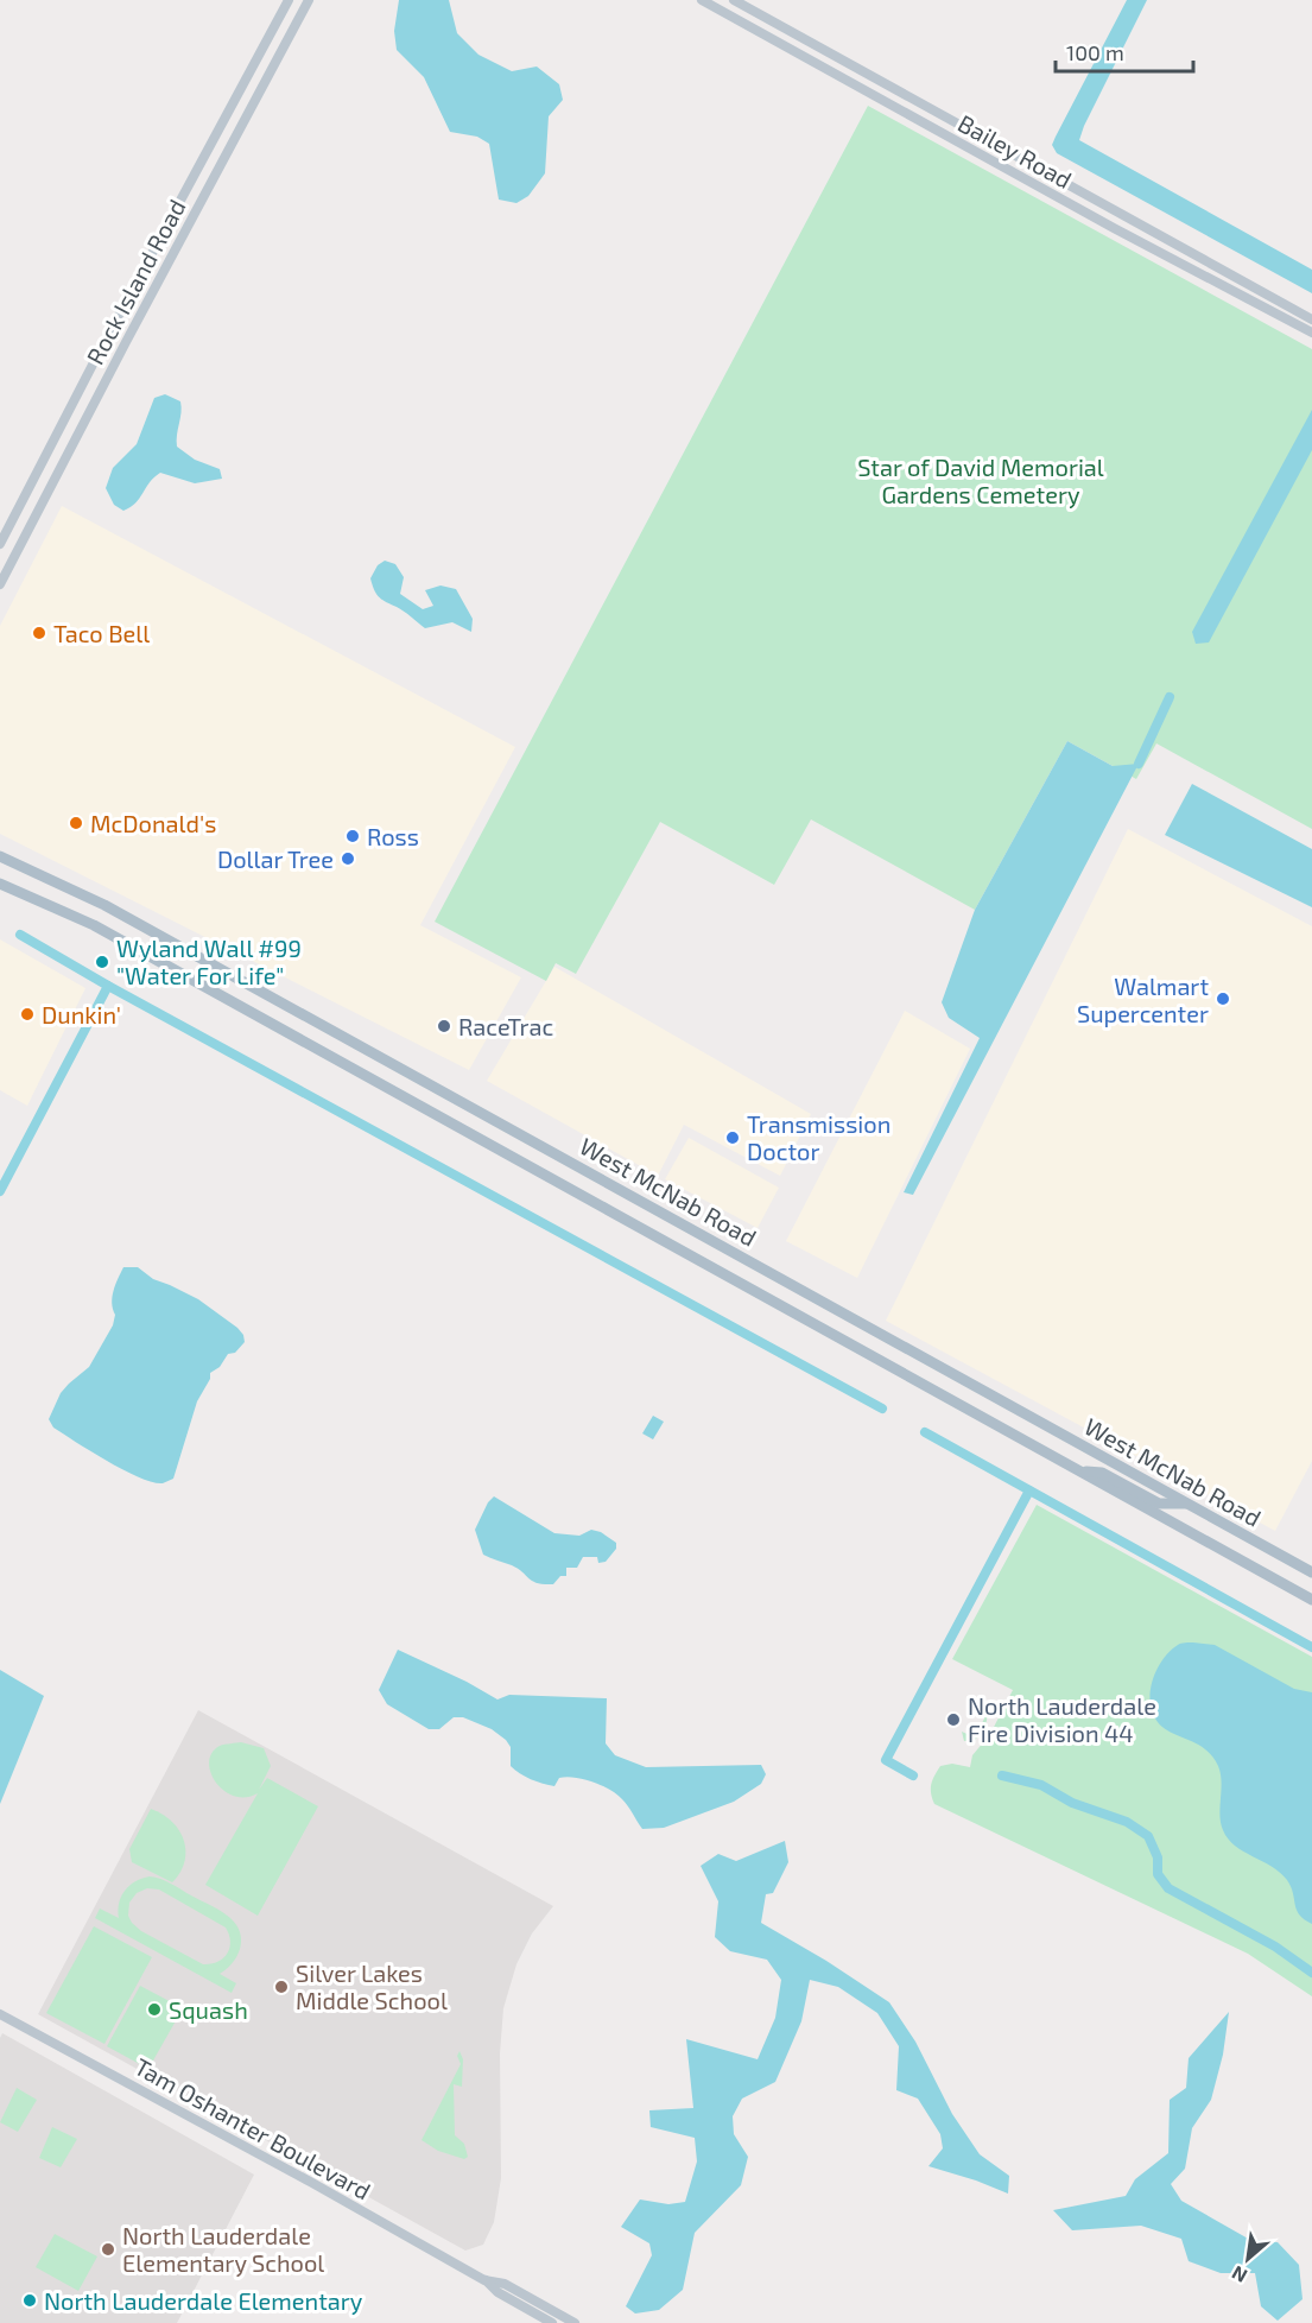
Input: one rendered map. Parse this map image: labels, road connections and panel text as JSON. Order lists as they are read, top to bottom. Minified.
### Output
{"streets":{"main road":["West McNab Road"],"street":["Bailey Road","Rock Island Road","Tam Oshanter Boulevard"]},"parks":["Star of David Memorial Gardens Cemetery"],"places":["Taco Bell","McDonald's","Ross","Dollar Tree","Wyland Wall #99 \"Water For Life\"","Walmart Supercenter","Dunkin'","RaceTrac","Transmission Doctor","North Lauderdale Fire Division 44","Silver Lakes Middle School","Squash","North Lauderdale Elementary School","North Lauderdale Elementary"],"scale_bar":"100 m","north":"bottom left"}
